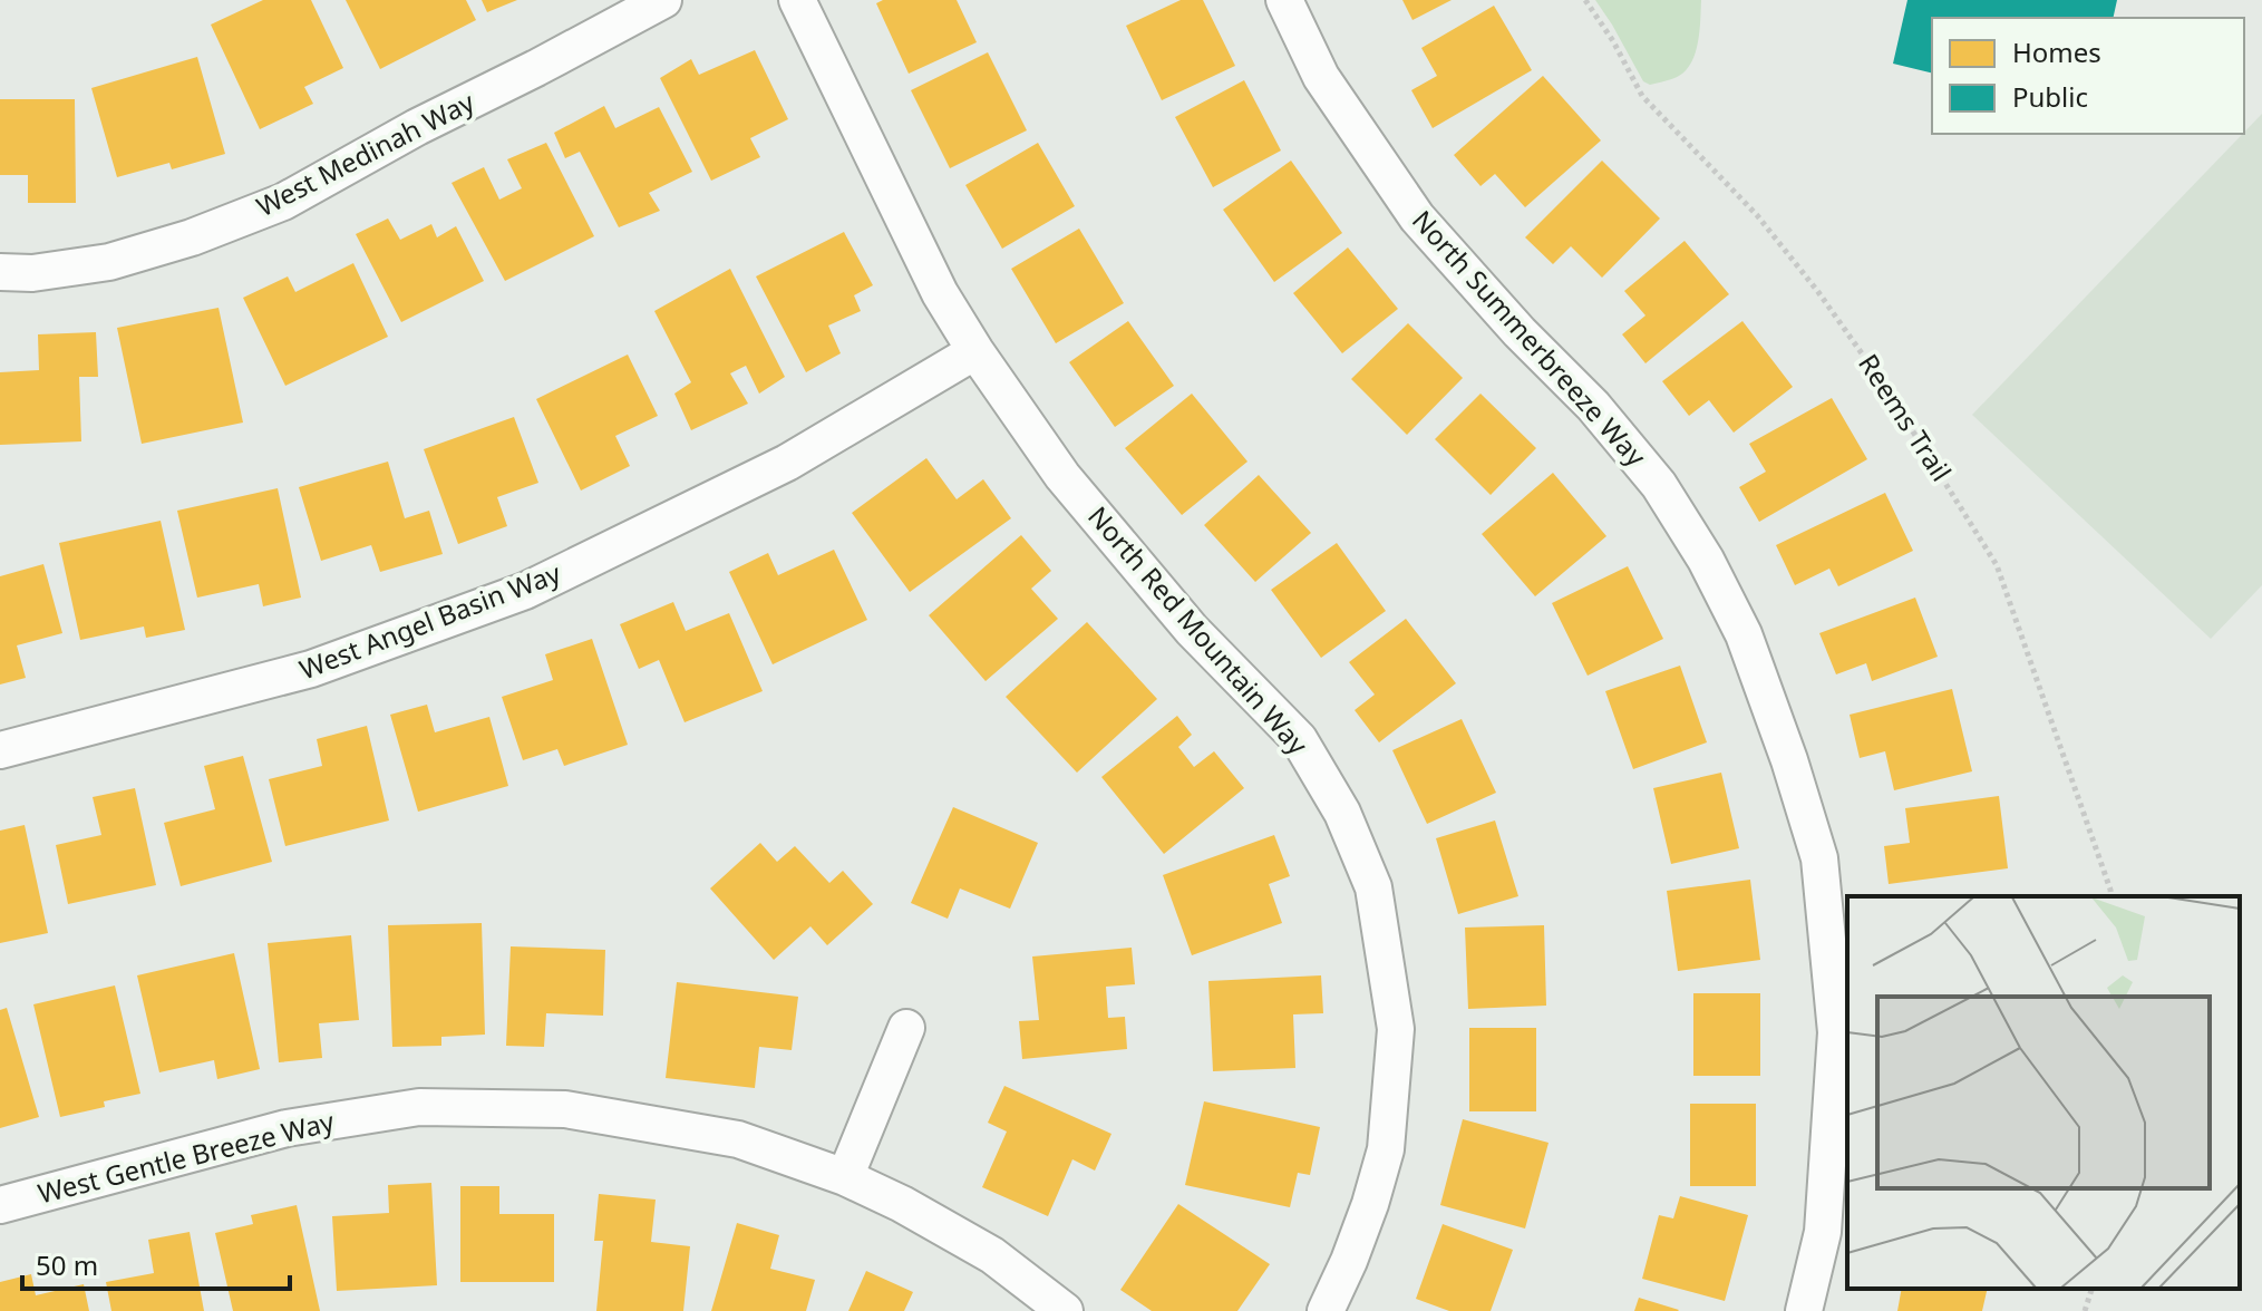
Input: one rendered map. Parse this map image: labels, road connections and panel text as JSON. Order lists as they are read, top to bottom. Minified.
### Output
{"streets":{"street":["West Medinah Way","North Summerbreeze Way","West Angel Basin Way","North Red Mountain Way","West Gentle Breeze Way"],"path":["Reems Trail"]},"crossings":[["West Angel Basin Way","North Red Mountain Way"]],"legend":["Homes","Public"],"scale_bar":"50 m"}
